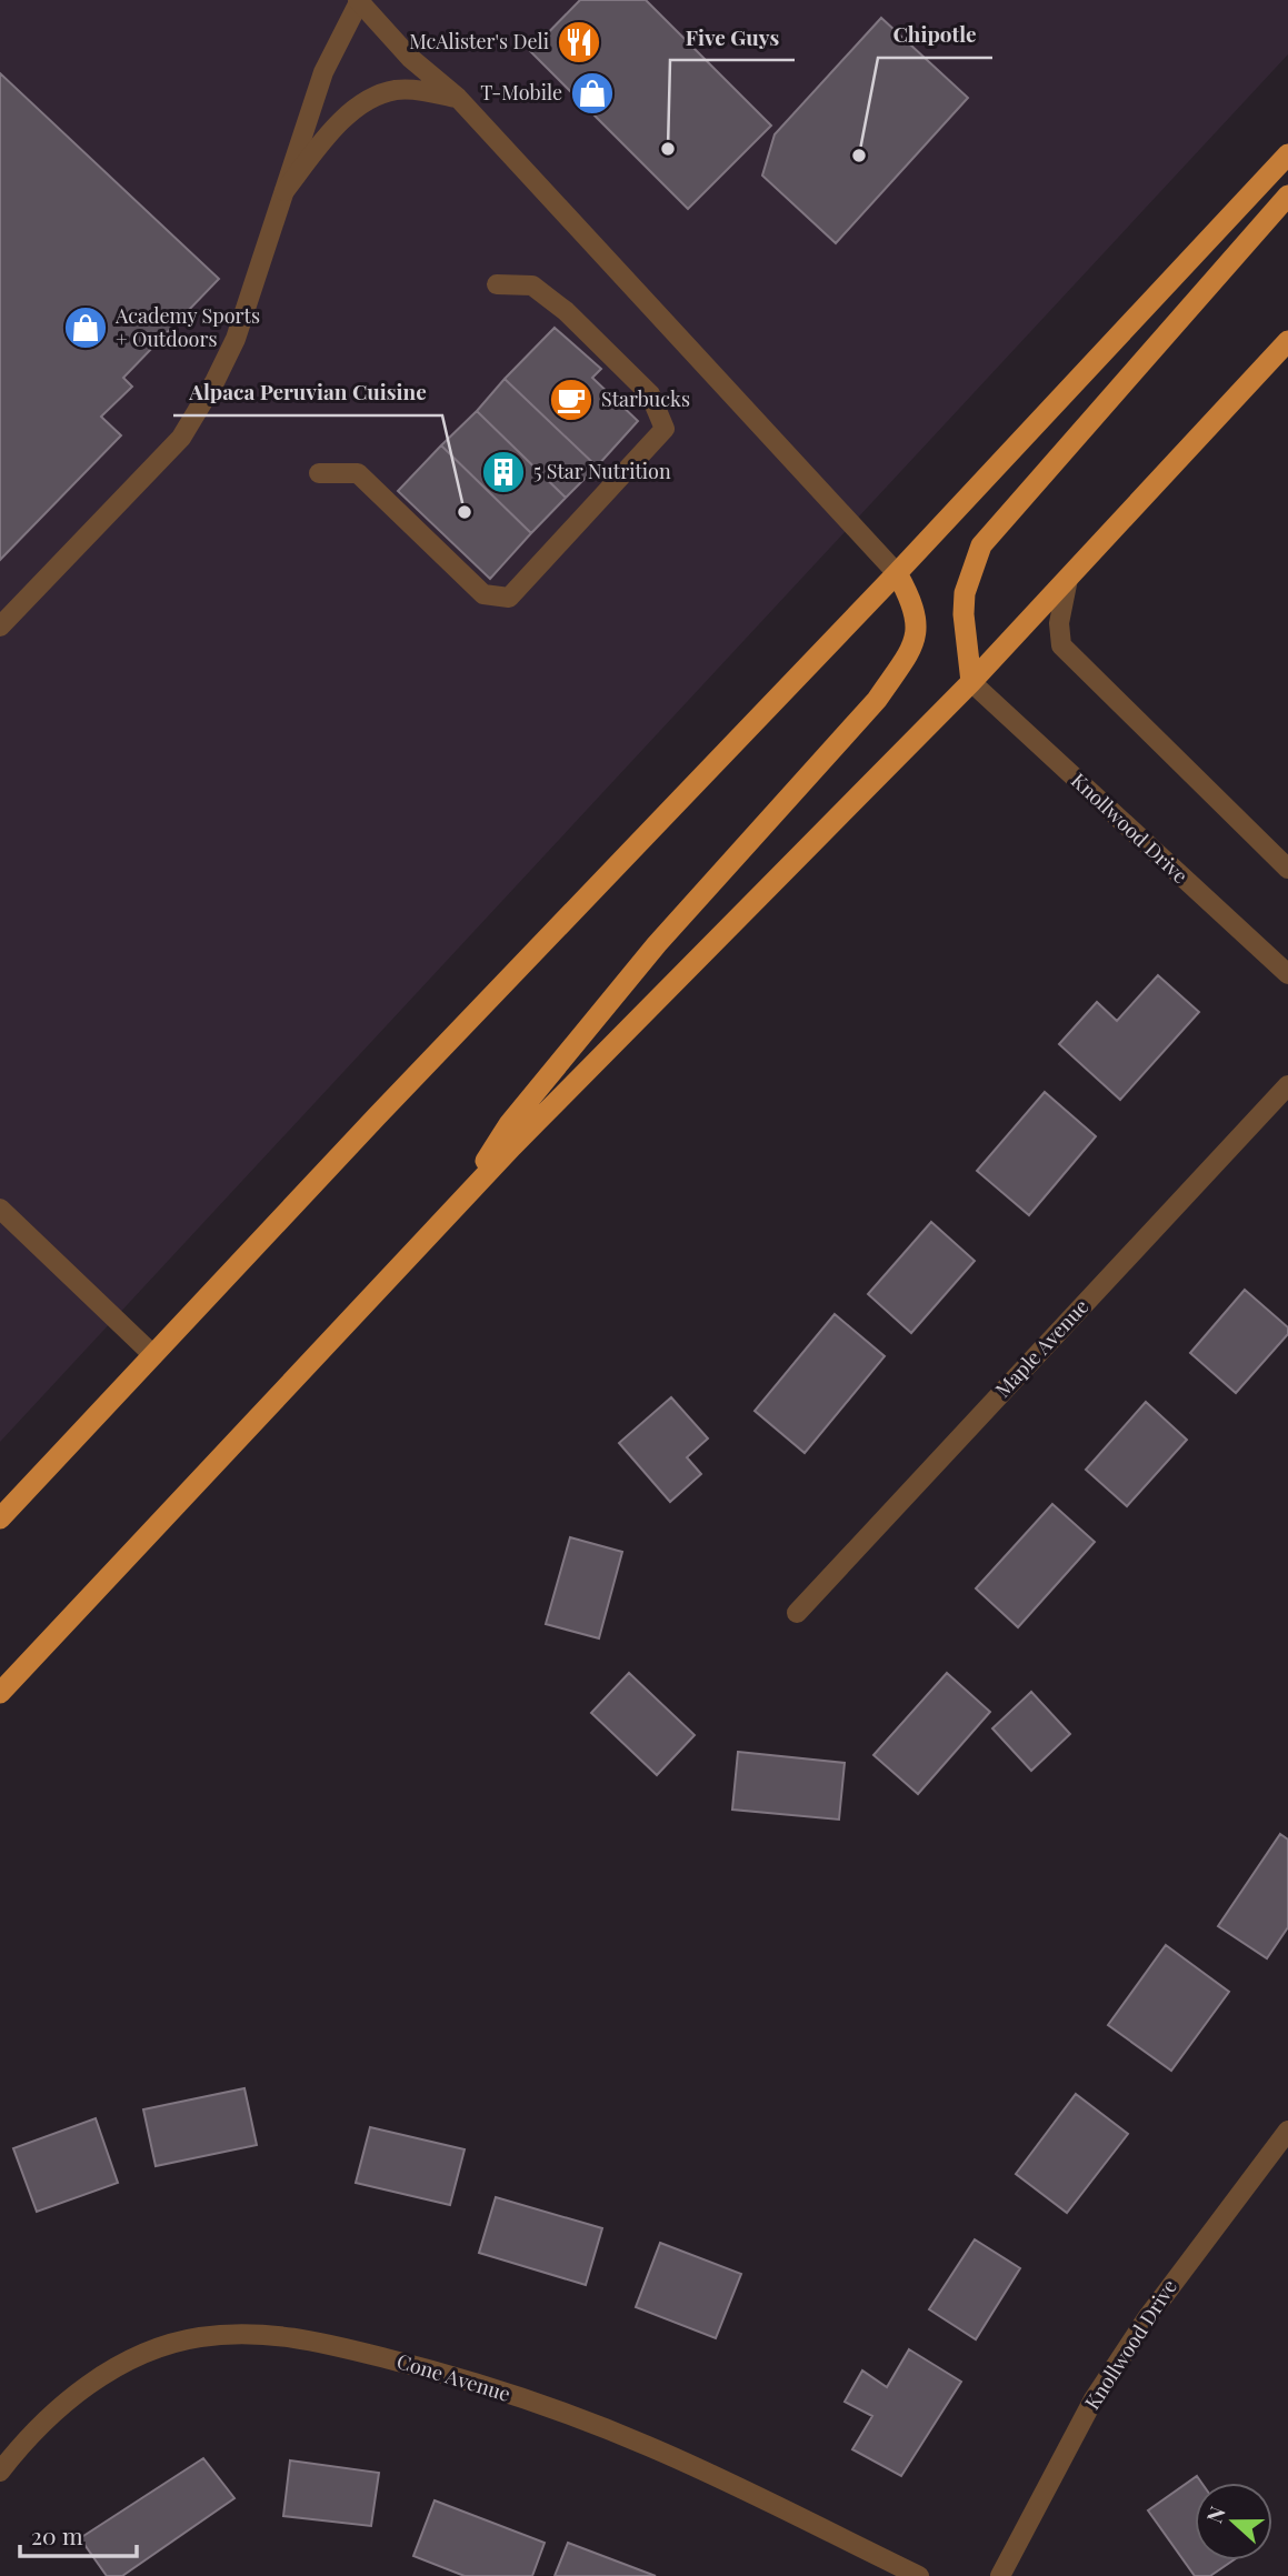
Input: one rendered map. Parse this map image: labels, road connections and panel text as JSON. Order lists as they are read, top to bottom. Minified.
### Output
{"streets":{"street":["Knollwood Drive","Maple Avenue","Cone Avenue"]},"places":{"restaurant":["McAlister's Deli"],"shop":["T-Mobile","Academy Sports + Outdoors"],"other":["Five Guys","Chipotle","Alpaca Peruvian Cuisine"],"cafe":["Starbucks"],"building":["5 Star Nutrition"]},"scale_bar":"20 m","north":"left"}
